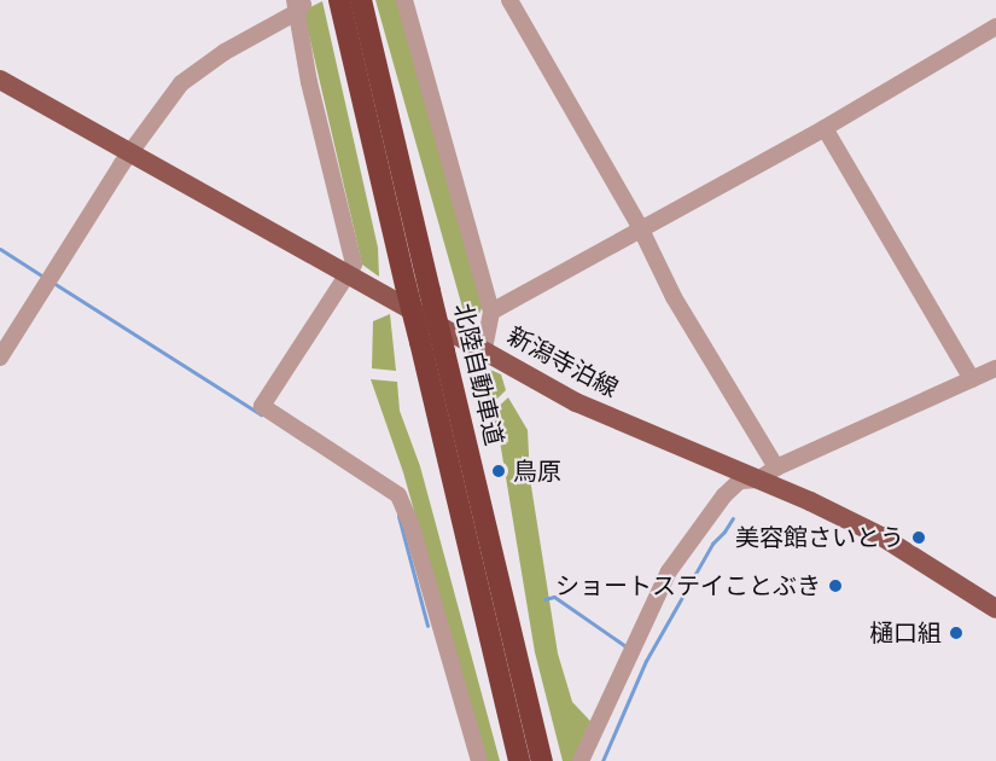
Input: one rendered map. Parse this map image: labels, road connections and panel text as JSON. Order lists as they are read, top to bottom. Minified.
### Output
{"streets":{"highway":["北陸自動車道"],"main road":["新潟寺泊線"]},"places":["鳥原","美容館さいとう","ショートステイことぶき","樋口組"]}
